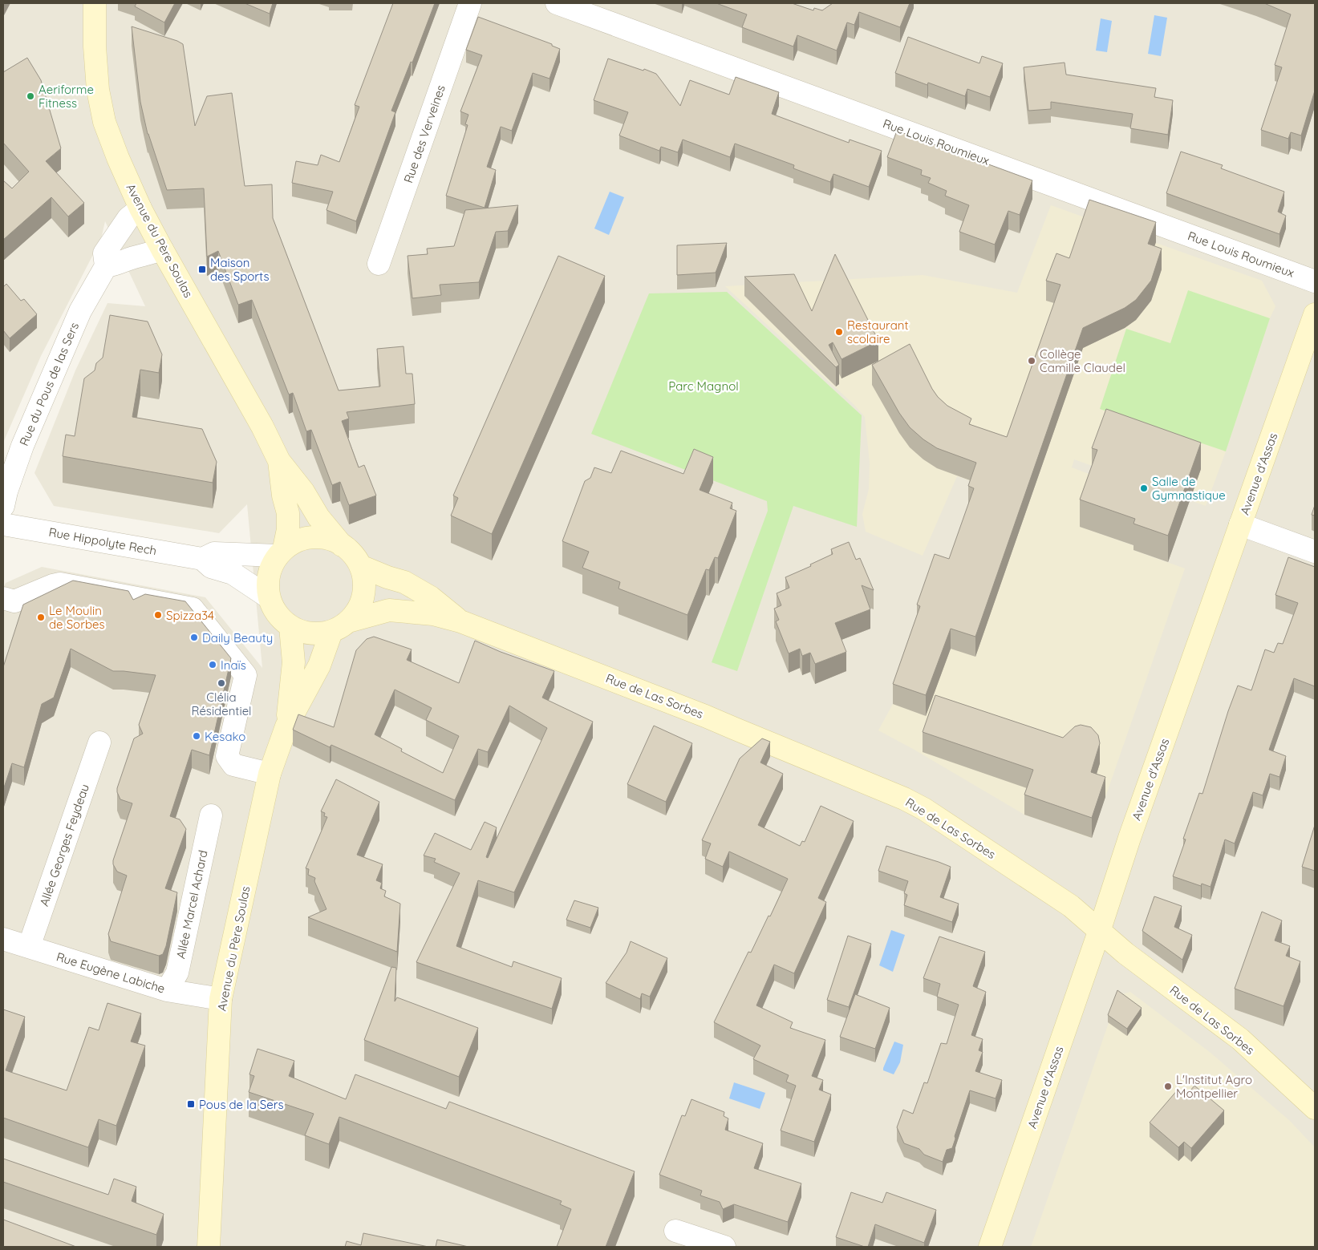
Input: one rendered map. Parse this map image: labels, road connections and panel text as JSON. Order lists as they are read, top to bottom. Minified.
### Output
{"streets":{"street":["Rue des Verveines","Rue Louis Roumieux","Avenue du Père Soulas","Rue du Pous de las Sers","Avenue d'Assas","Rue Hippolyte Rech","Rue de Las Sorbes","Allée Georges Feydeau","Allée Marcel Achard","Rue Eugène Labiche"]},"crossings":[["Avenue du Père Soulas","Rue du Pous de las Sers"],["Avenue du Père Soulas","Rue Hippolyte Rech"],["Avenue du Père Soulas","Rue de Las Sorbes"],["Avenue du Père Soulas","Rue Eugène Labiche"],["Avenue d'Assas","Rue de Las Sorbes"],["Rue Hippolyte Rech","Rue de Las Sorbes"],["Allée Georges Feydeau","Rue Eugène Labiche"],["Allée Marcel Achard","Rue Eugène Labiche"]],"parks":["Parc Magnol"],"places":{"other":["Aeriforme Fitness","Restaurant scolaire","Collège Camille Claudel","Salle de Gymnastique","Spizza34","Le Moulin de Sorbes","Daily Beauty","Inaïs","Clélia Résidentiel","Kesako","L'Institut Agro Montpellier"],"transit":["Maison des Sports","Pous de la Sers"]}}
